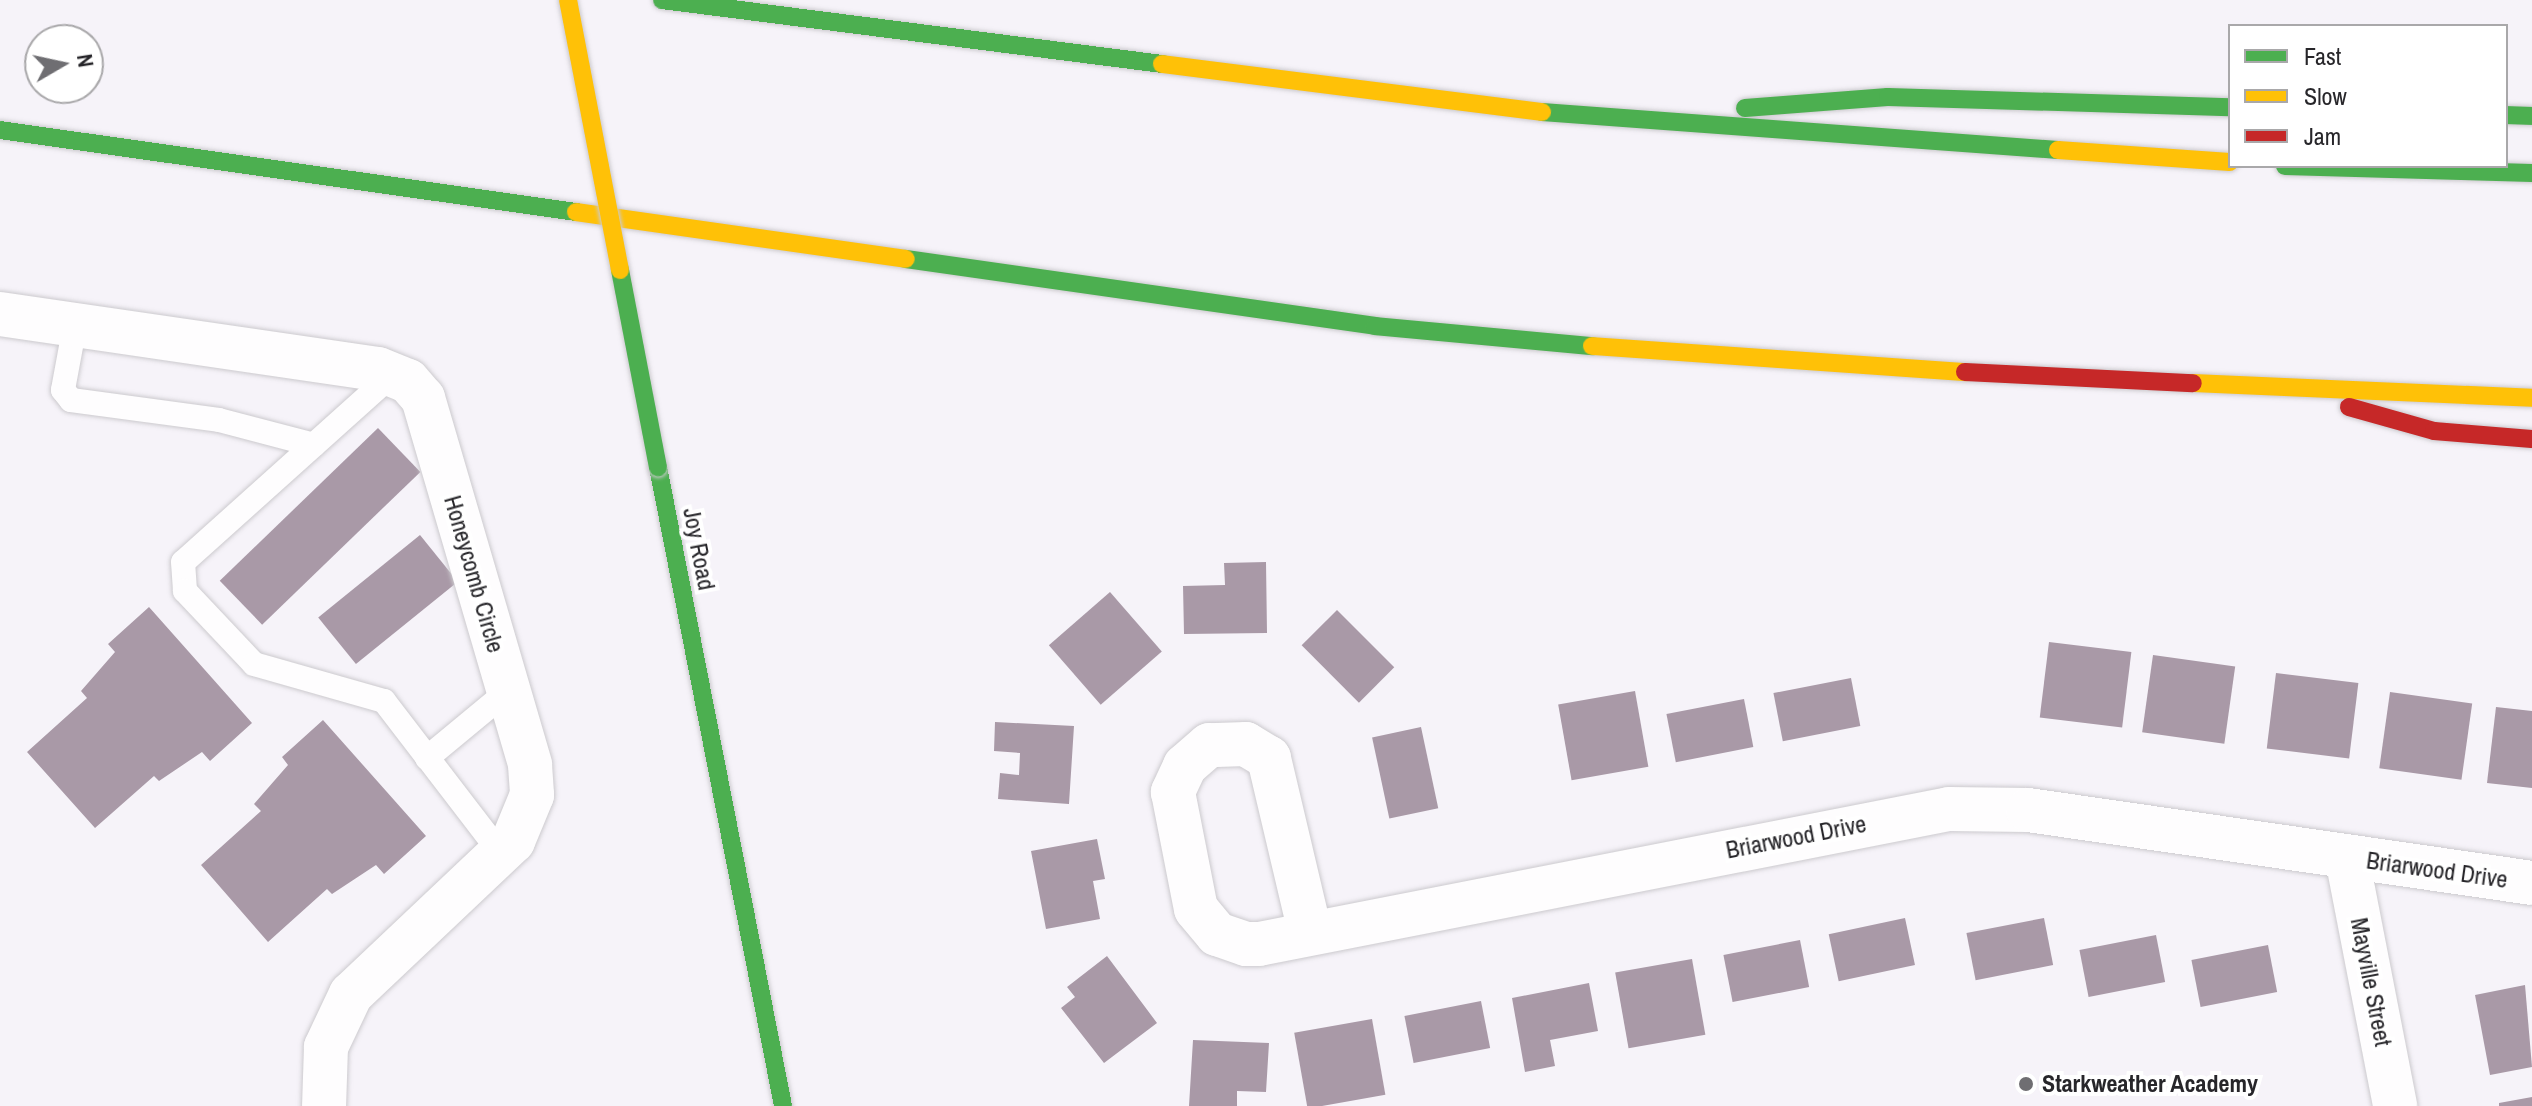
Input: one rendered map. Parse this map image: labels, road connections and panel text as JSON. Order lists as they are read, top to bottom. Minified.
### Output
{"streets":{"main road":["Joy Road"],"street":["Honeycomb Circle","Briarwood Drive","Mayville Street"]},"crossings":[["Briarwood Drive","Mayville Street"]],"places":["Starkweather Academy"],"legend":["Fast","Slow","Jam"],"north":"right"}
